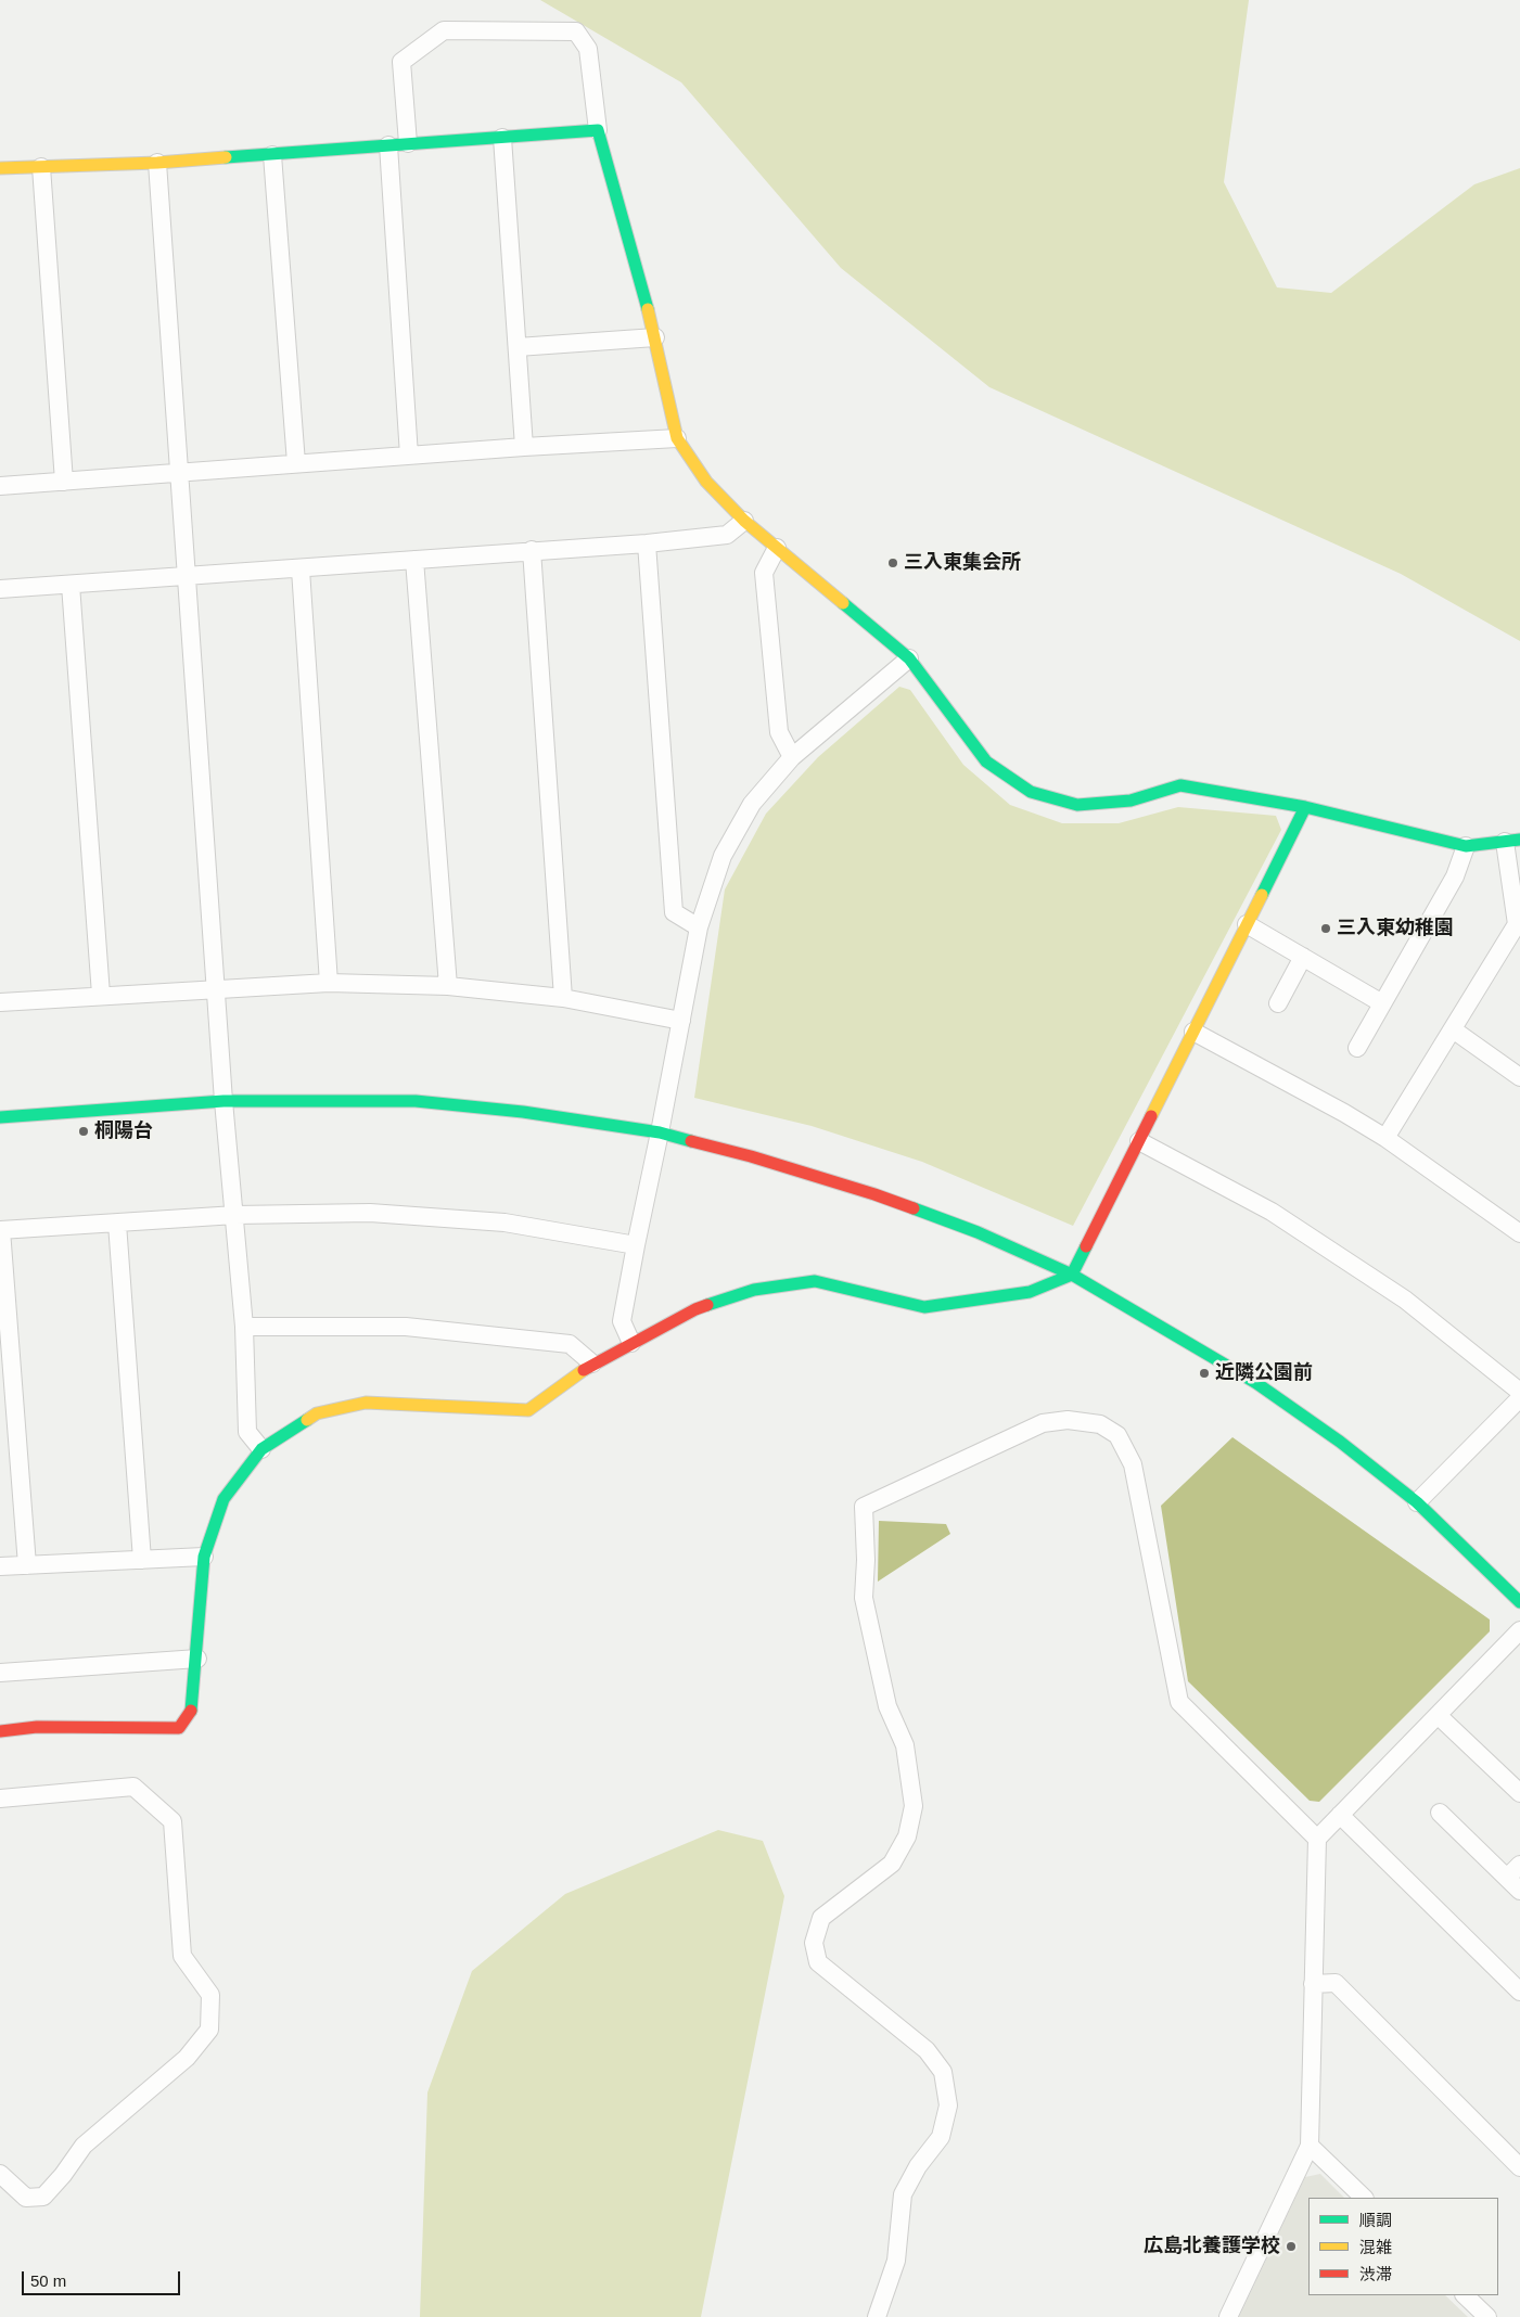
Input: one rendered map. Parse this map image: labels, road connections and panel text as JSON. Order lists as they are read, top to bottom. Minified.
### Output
{"places":["三入東集会所","三入東幼稚園","桐陽台","近隣公園前","広島北養護学校"],"legend":["順調","混雑","渋滞"],"scale_bar":"50 m"}
